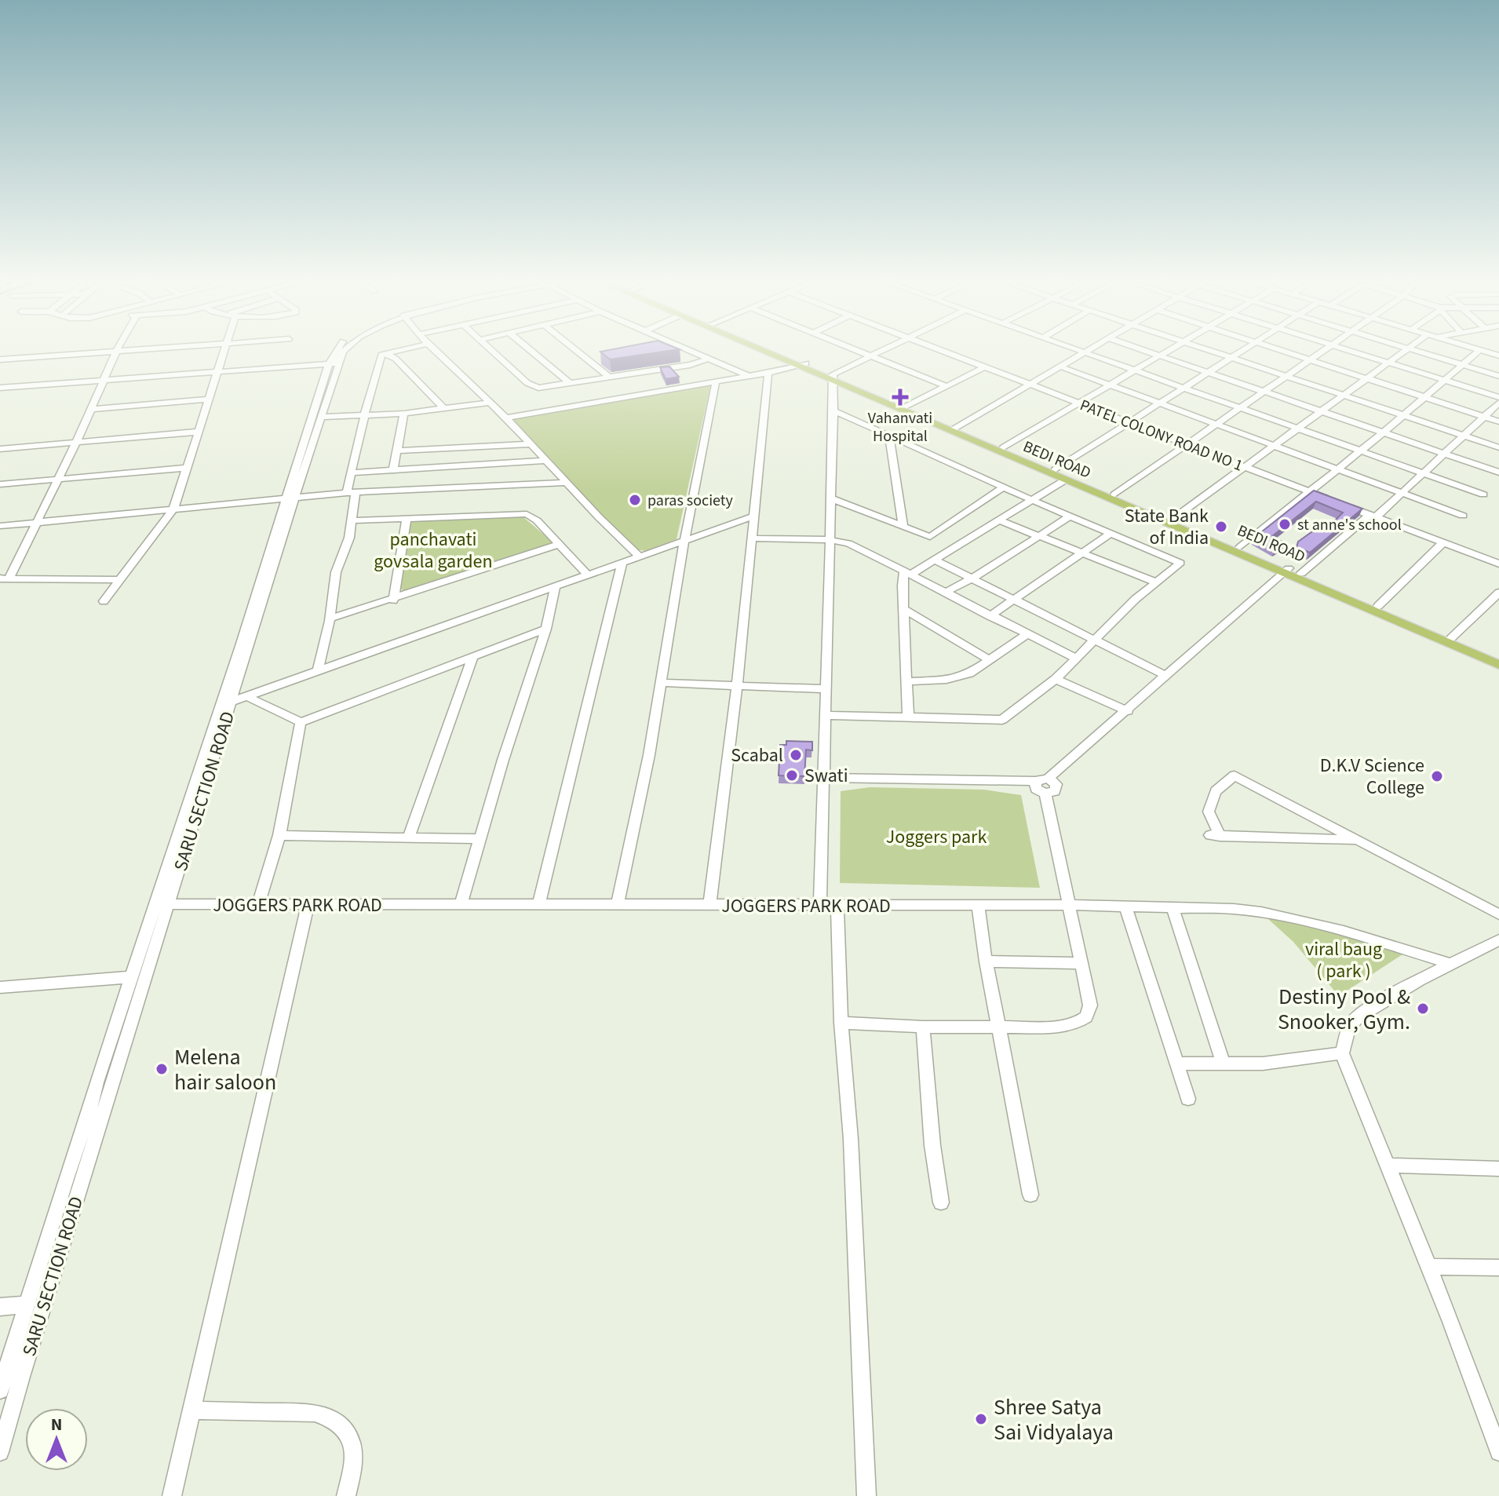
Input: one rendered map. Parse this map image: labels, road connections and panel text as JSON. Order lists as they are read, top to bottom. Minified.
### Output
{"streets":{"main road":["BEDI ROAD"],"street":["PATEL COLONY ROAD NO 1","SARU SECTION ROAD","JOGGERS PARK ROAD"]},"crossings":[["SARU SECTION ROAD","JOGGERS PARK ROAD"]],"parks":["panchavati govsala garden","Joggers park","viral baug ( park )"],"places":{"health":["Vahanvati Hospital"],"other":["paras society","st anne's school","State Bank of India","Scabal","Swati","D.K.V Science College","Destiny Pool & Snooker, Gym.","Melena hair saloon","Shree Satya Sai Vidyalaya"]},"north":"top"}
